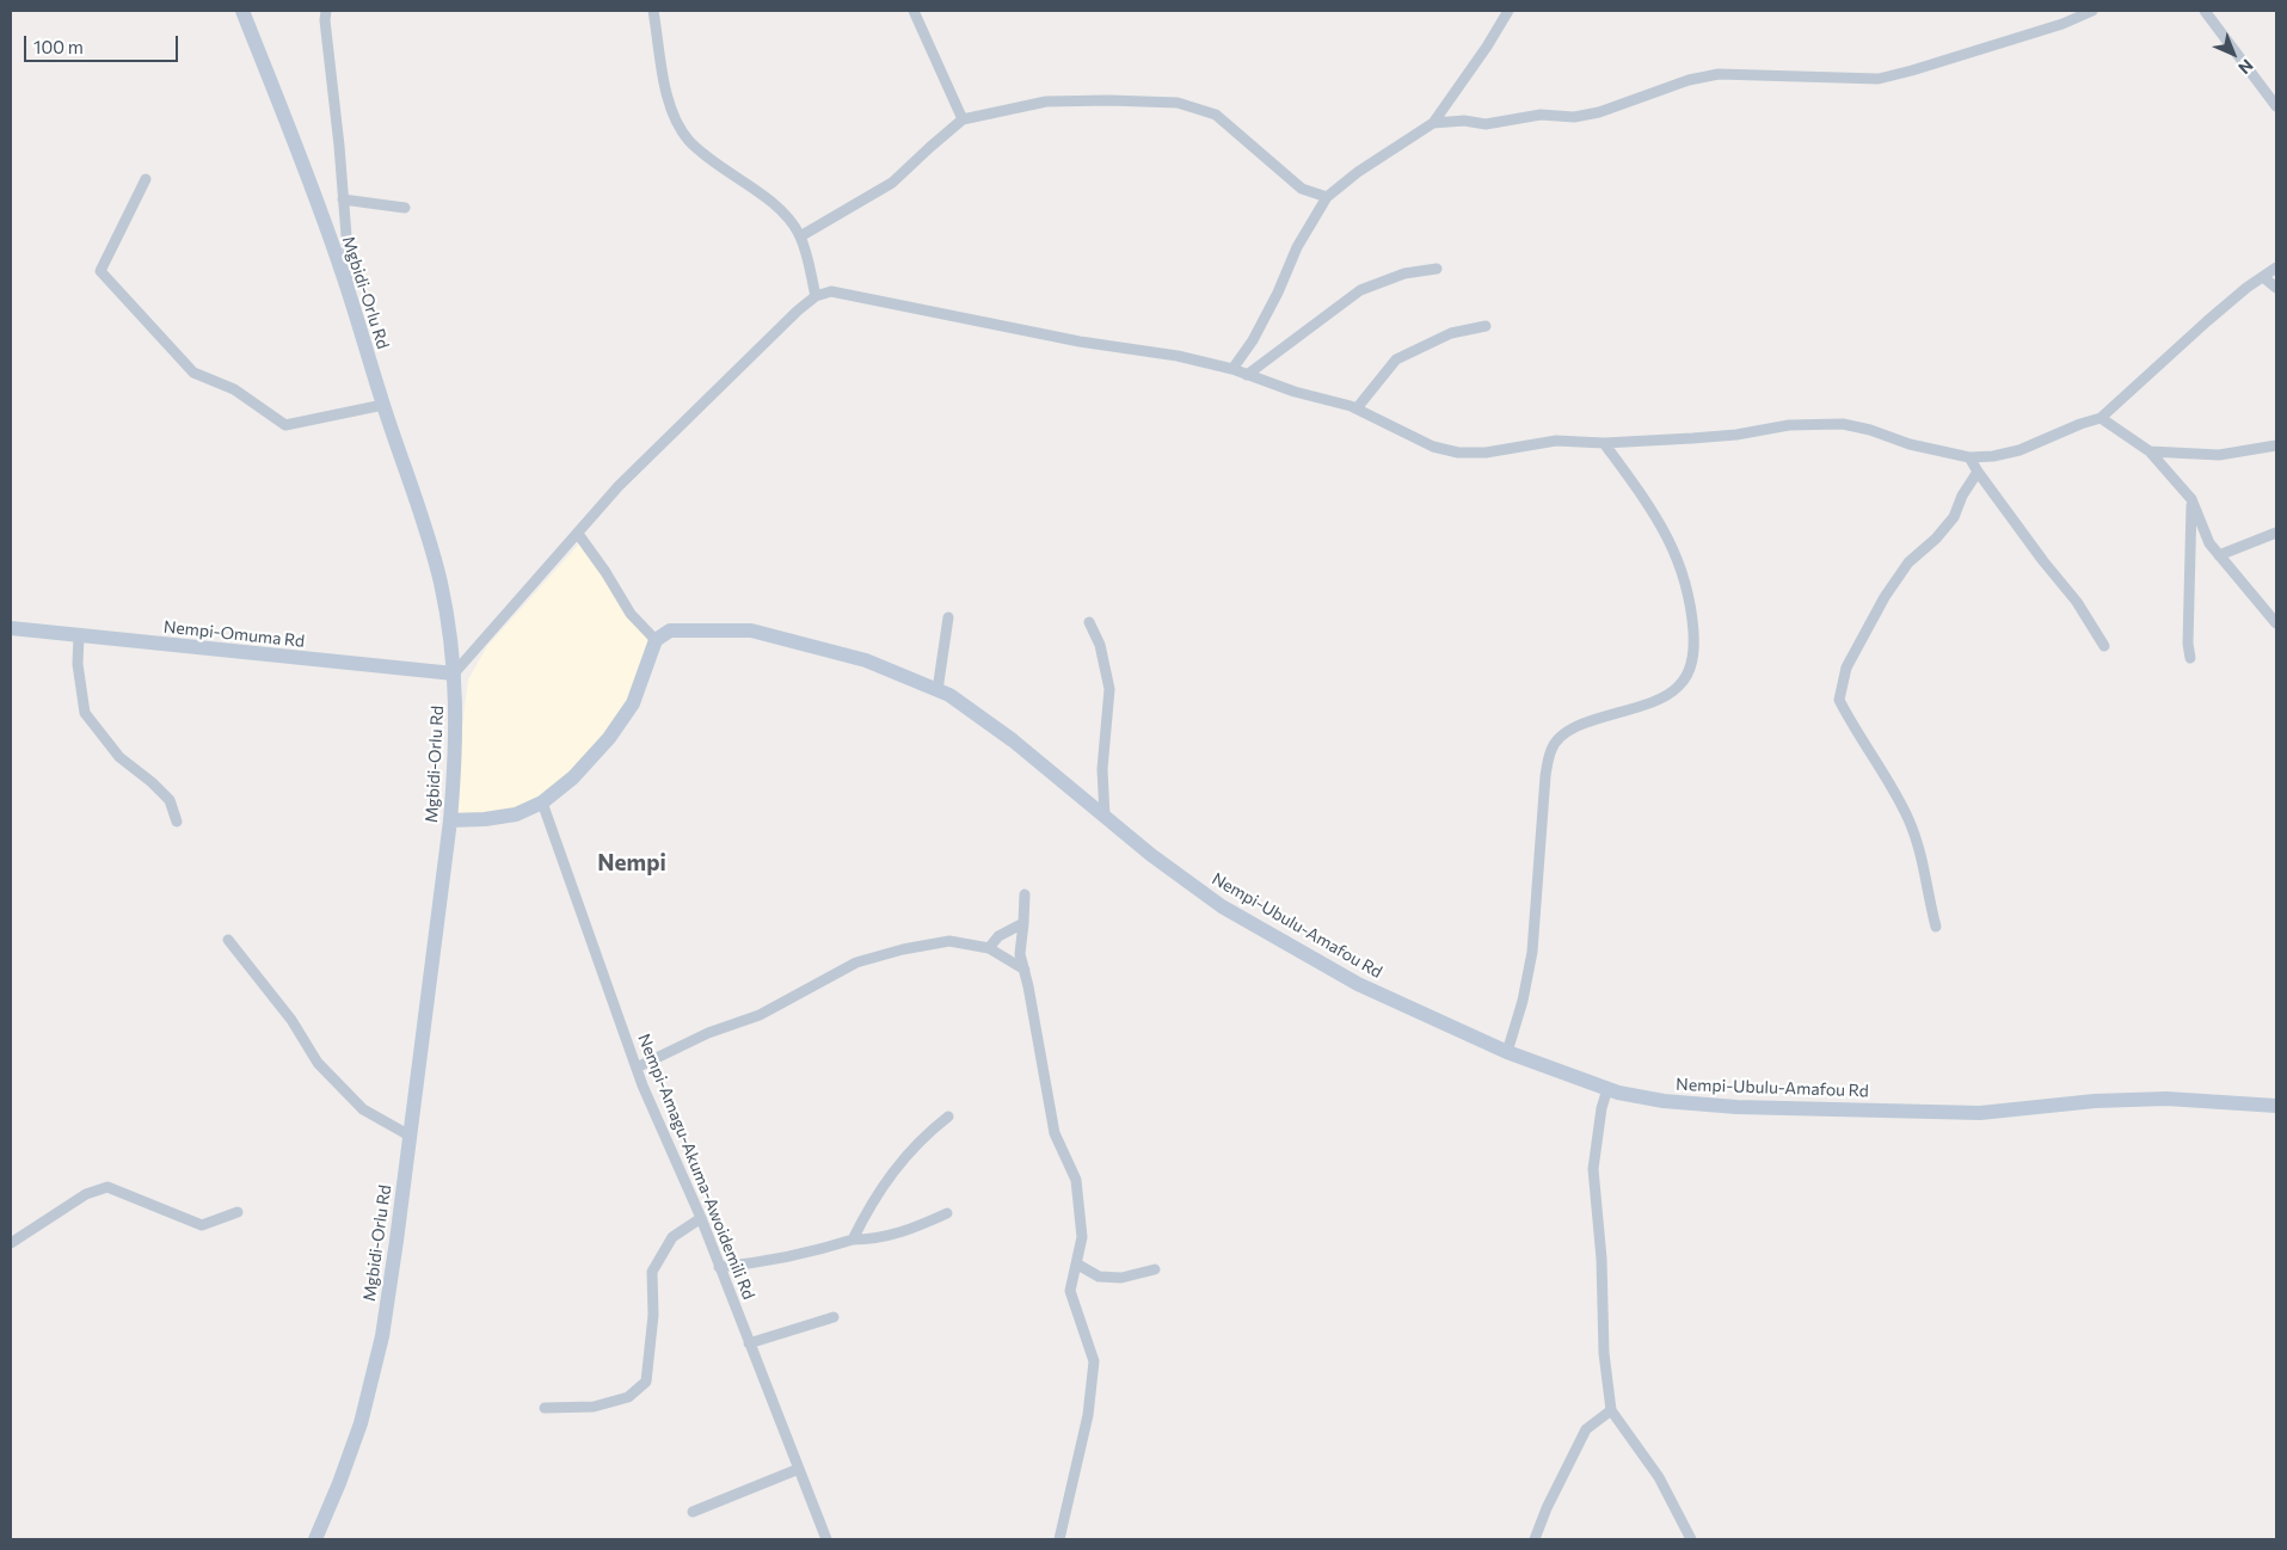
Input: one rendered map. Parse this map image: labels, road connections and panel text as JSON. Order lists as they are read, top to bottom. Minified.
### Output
{"streets":{"street":["Mgbidi-Orlu Rd","Nempi-Omuma Rd","Nempi-Ubulu-Amafou Rd","Nempi-Amagu-Akuma-Awoidemili Rd"]},"crossings":[["Mgbidi-Orlu Rd","Nempi-Omuma Rd"]],"districts":["Nempi"],"scale_bar":"100 m","north":"bottom right"}
